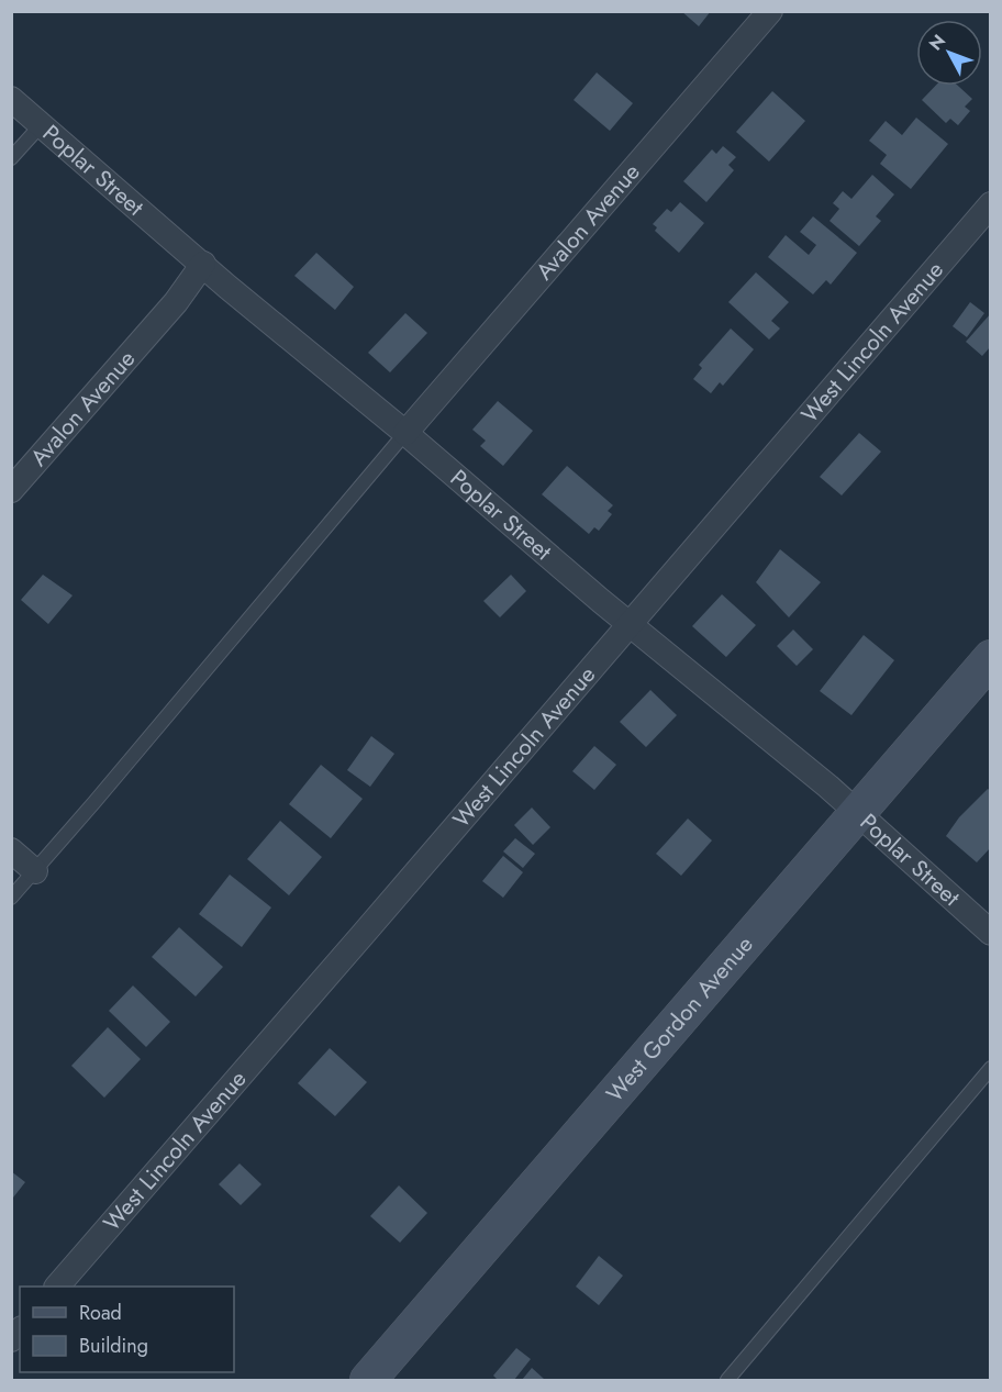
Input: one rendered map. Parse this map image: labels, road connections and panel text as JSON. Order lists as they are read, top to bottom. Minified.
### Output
{"streets":{"street":["Poplar Street","Avalon Avenue","West Lincoln Avenue","West Gordon Avenue"]},"crossings":[["Poplar Street","Avalon Avenue"],["Poplar Street","West Lincoln Avenue"],["Poplar Street","West Gordon Avenue"]],"legend":["Road","Building"],"north":"top left"}
